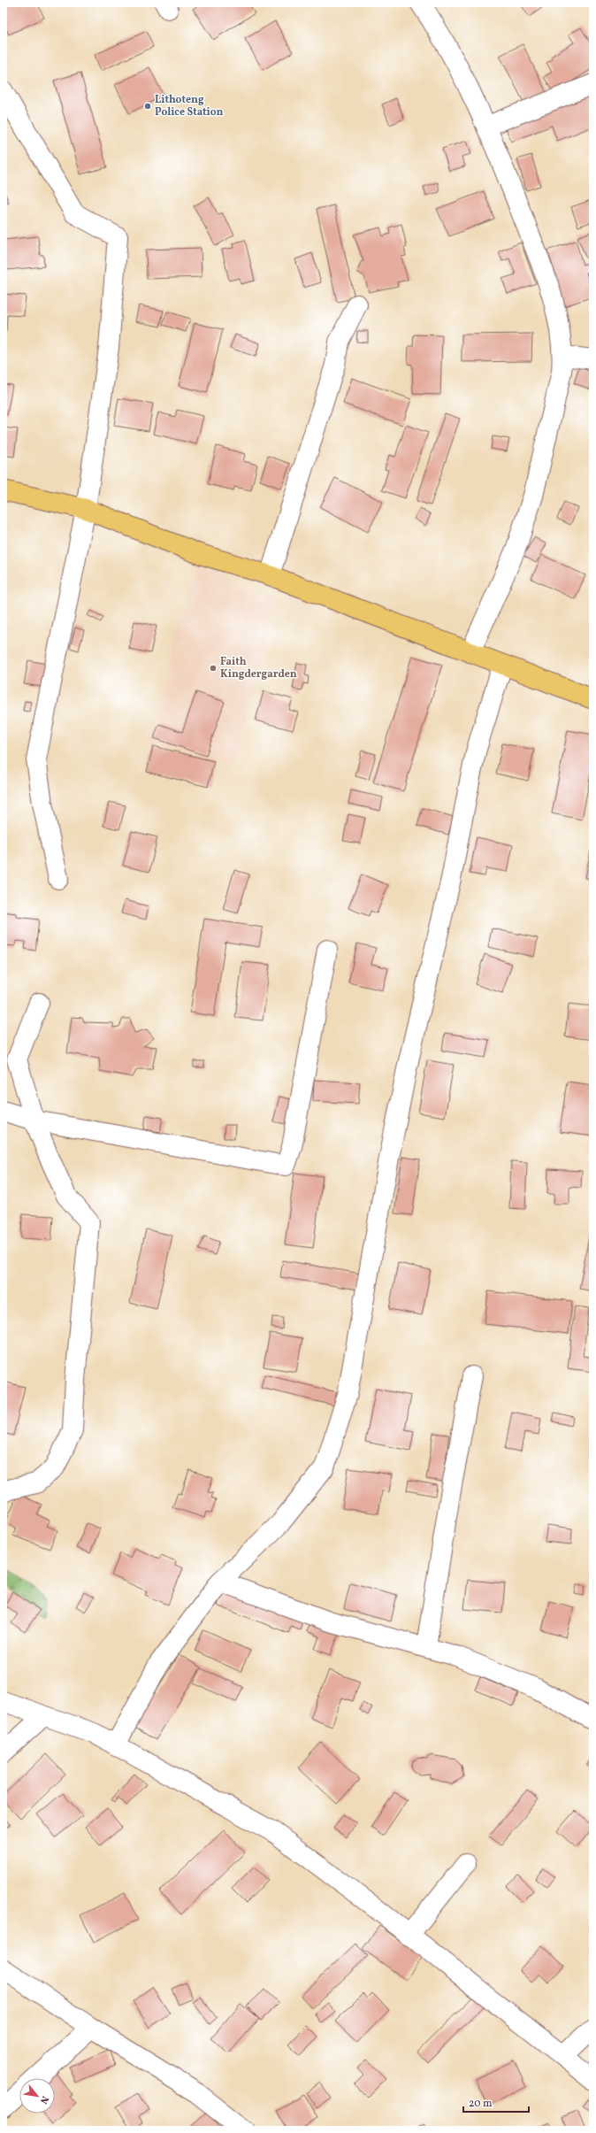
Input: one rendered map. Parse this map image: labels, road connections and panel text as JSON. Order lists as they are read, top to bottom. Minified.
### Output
{"places":["Lithoteng Police Station","Faith Kingdergarden"],"scale_bar":"20 m","north":"bottom right"}
